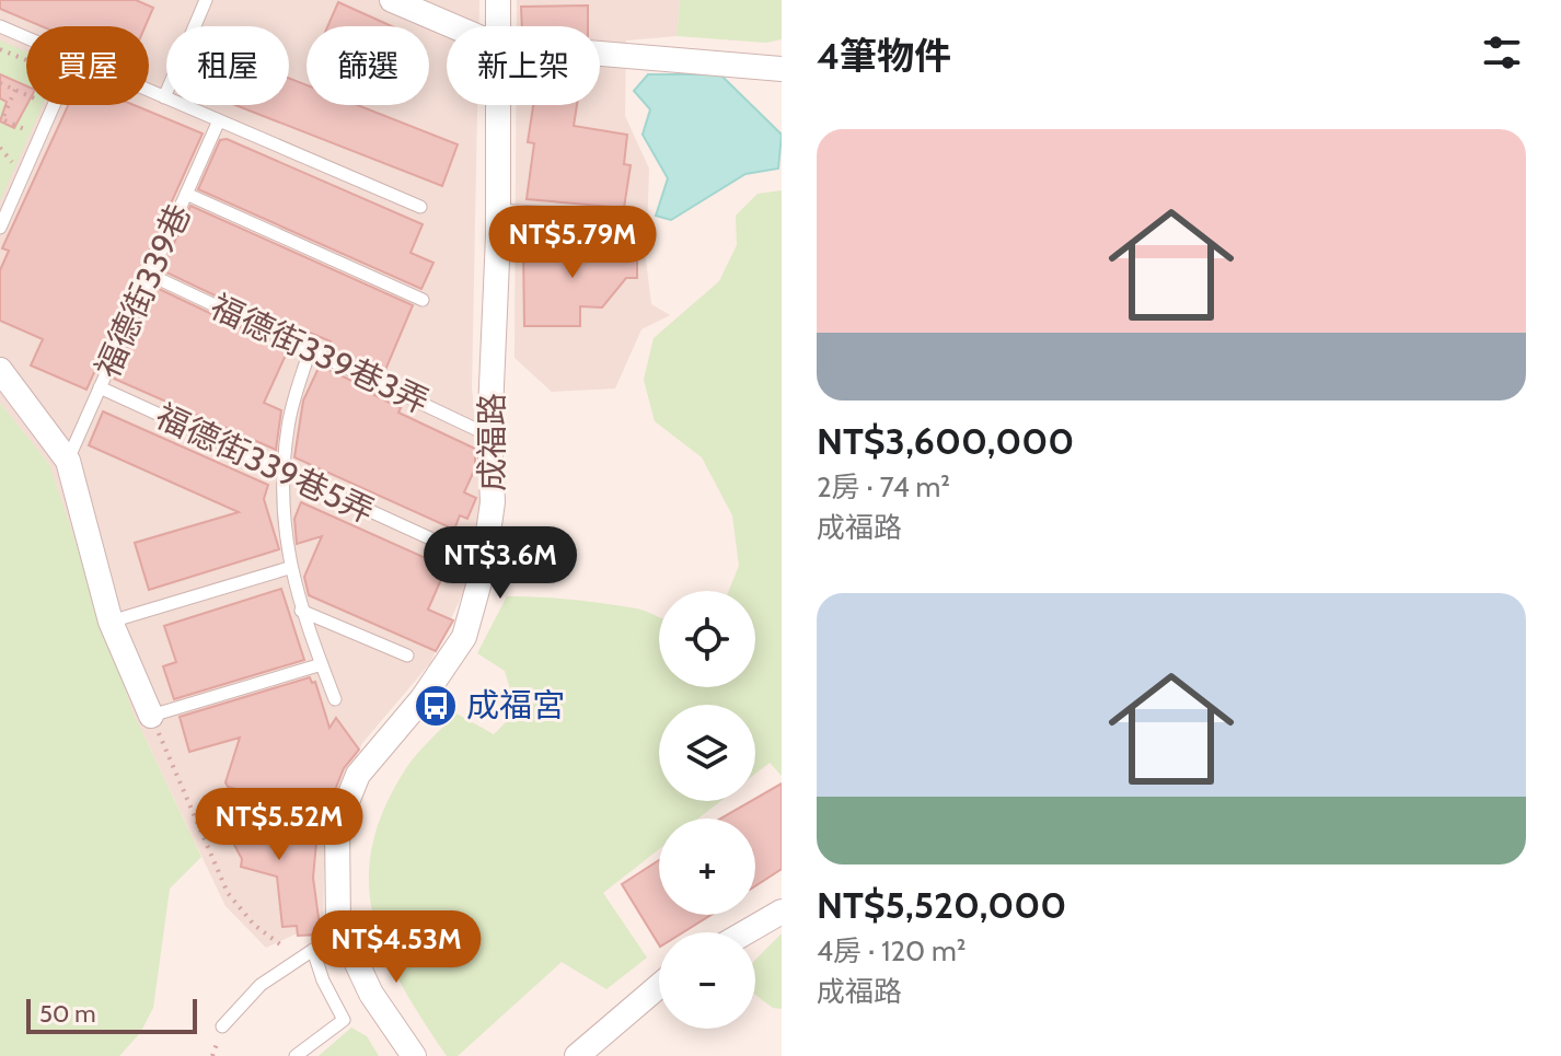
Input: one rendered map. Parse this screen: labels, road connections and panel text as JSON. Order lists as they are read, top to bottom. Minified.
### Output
{"streets":{"street":["成福路"],"lane":["福德街339巷","福德街339巷3弄","福德街339巷5弄"]},"crossings":[["福德街339巷","福德街339巷3弄"],["福德街339巷","福德街339巷5弄"],["福德街339巷3弄","成福路"]],"places":{"bus stop":["成福宮"]},"scale_bar":"50 m","page":{"heading":"4筆物件","chip":["買屋","租屋","篩選","新上架"],"list":[{"name":"NT$3,600,000","note":"2房 · 74 m² · 成福路"},{"name":"NT$5,520,000","note":"4房 · 120 m² · 成福路"}],"price":["NT$5.79M","NT$3.6M","NT$5.52M","NT$4.53M"],"map_buttons":["+","−"],"scale":"50 m"}}
